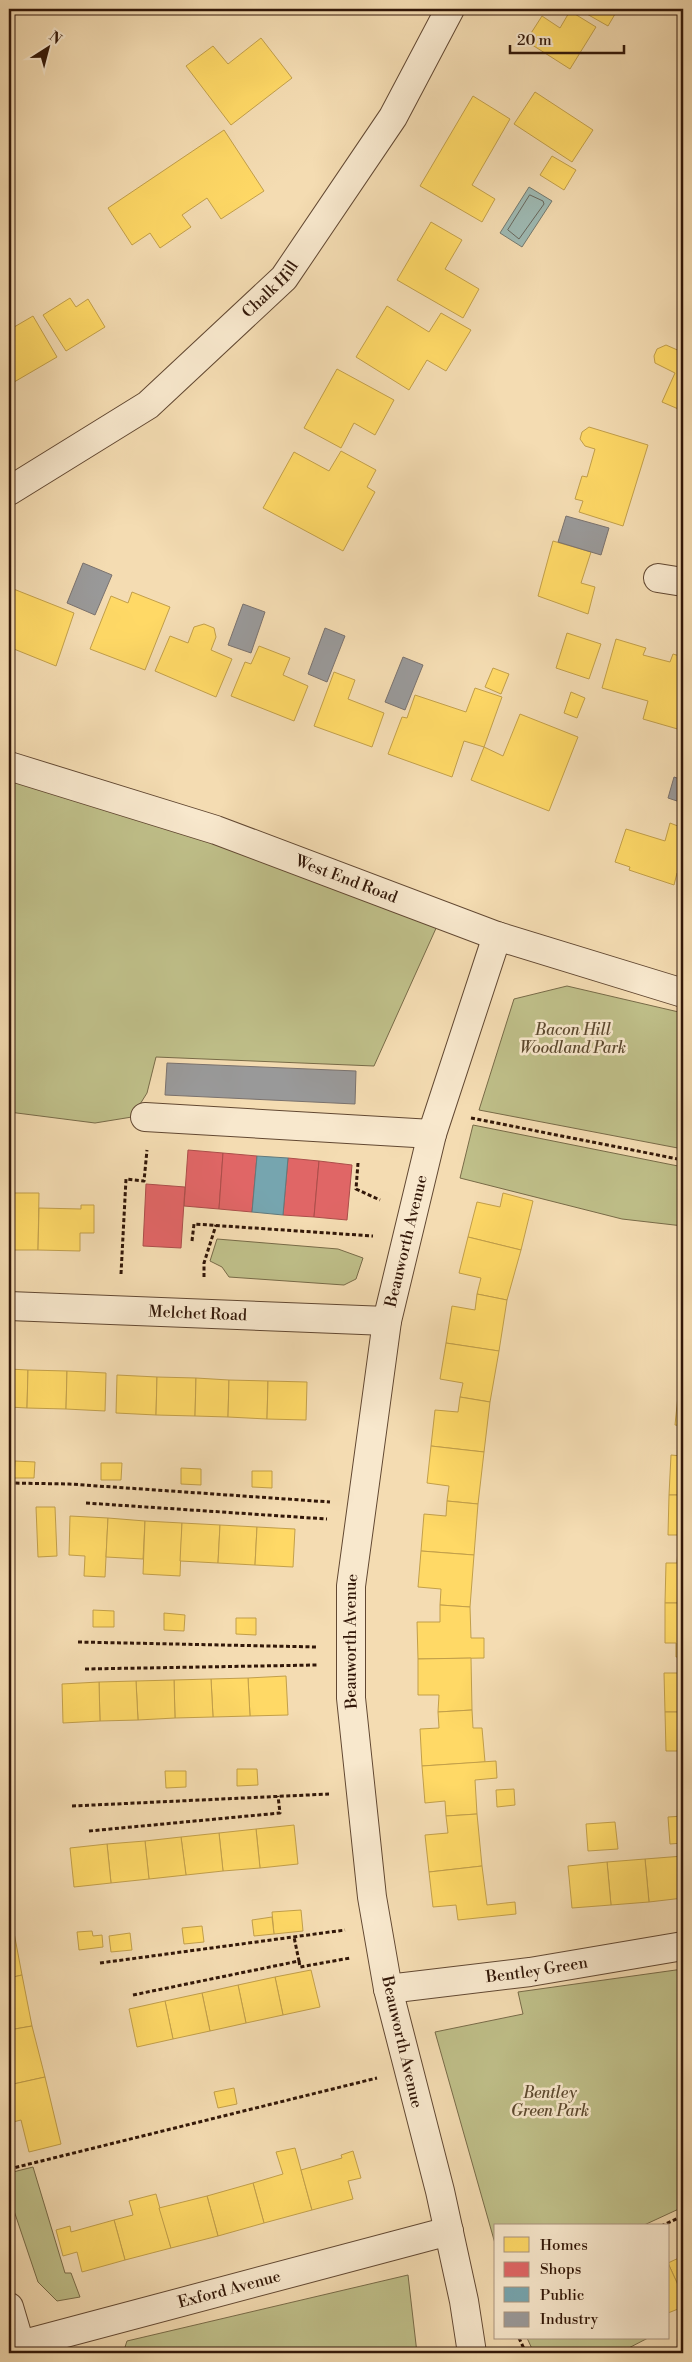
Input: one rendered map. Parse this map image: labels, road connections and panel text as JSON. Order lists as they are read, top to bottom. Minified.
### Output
{"streets":{"street":["Chalk Hill","West End Road","Beauworth Avenue","Melchet Road","Bentley Green","Exford Avenue"]},"crossings":[["West End Road","Beauworth Avenue"],["Beauworth Avenue","Melchet Road"],["Beauworth Avenue","Bentley Green"],["Beauworth Avenue","Exford Avenue"]],"parks":["Bacon Hill Woodland Park","Bentley Green Park"],"legend":["Homes","Shops","Public","Industry"],"scale_bar":"20 m","north":"top right"}
